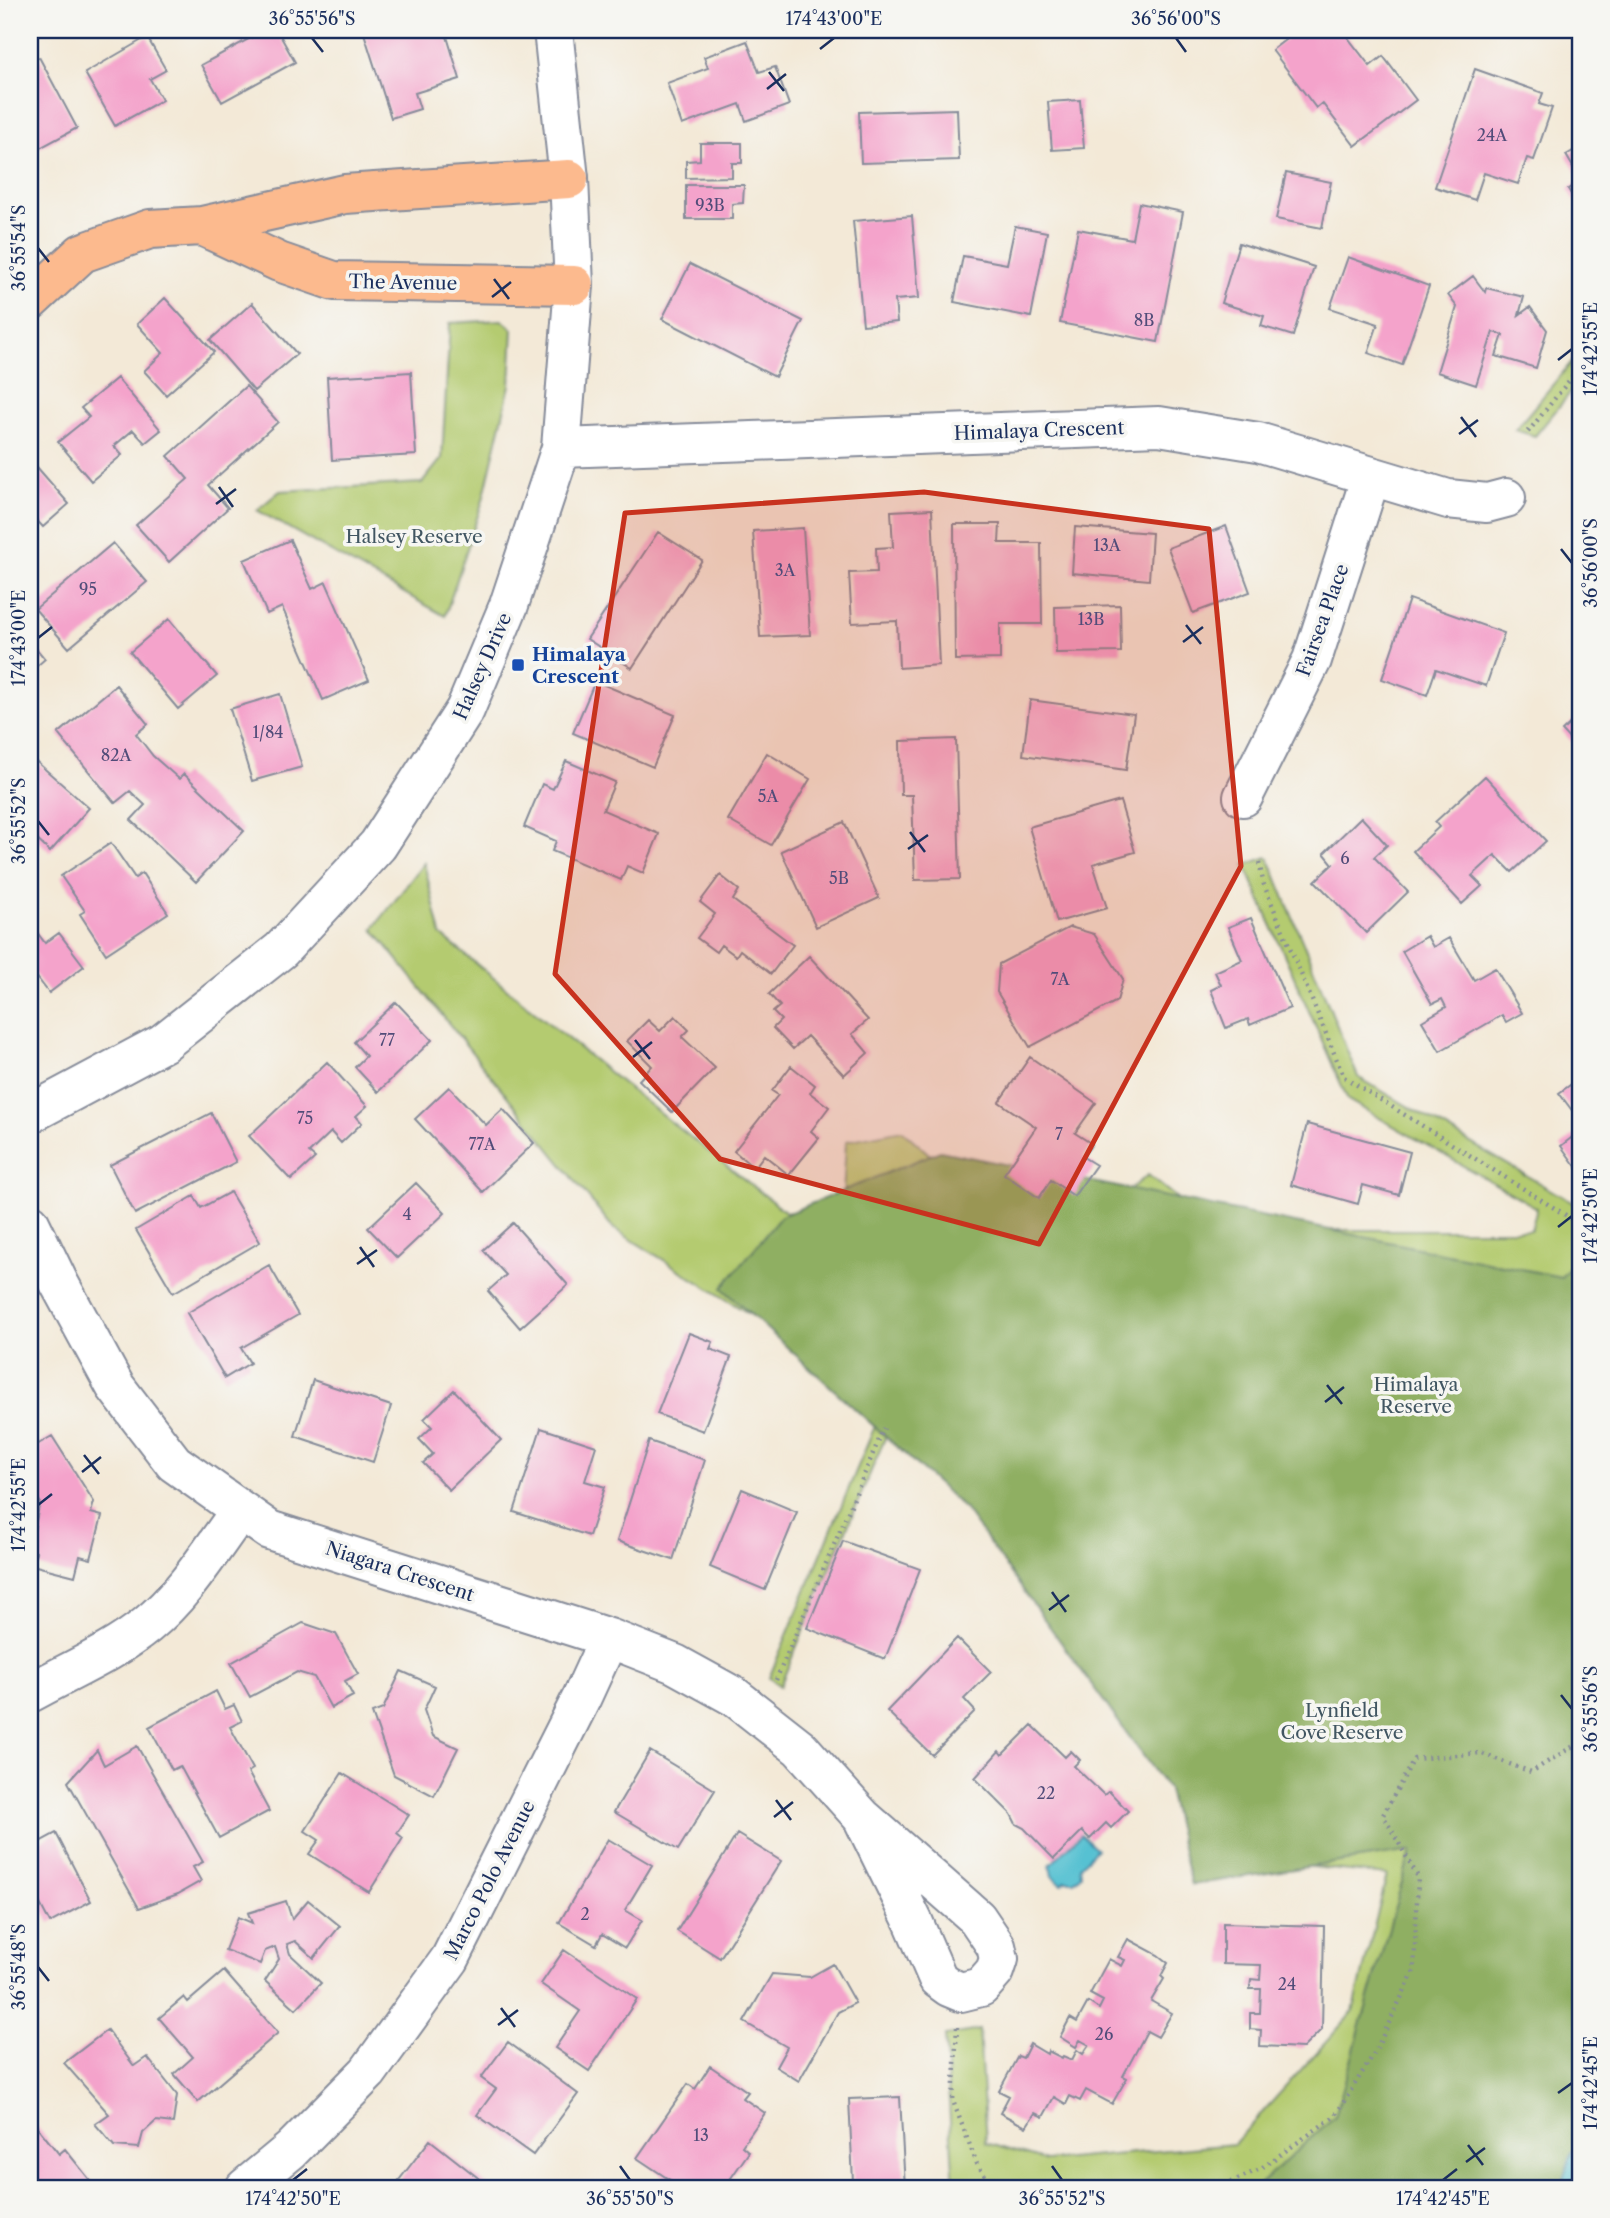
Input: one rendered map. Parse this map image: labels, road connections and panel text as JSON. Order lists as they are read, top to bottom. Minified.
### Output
{"streets":{"main road":["The Avenue"],"street":["Himalaya Crescent","Fairsea Place","Halsey Drive","Niagara Crescent","Marco Polo Avenue"]},"crossings":[["The Avenue","Halsey Drive"],["Himalaya Crescent","Fairsea Place"],["Himalaya Crescent","Halsey Drive"],["Niagara Crescent","Marco Polo Avenue"]],"parks":["Halsey Reserve","Himalaya Reserve","Lynfield Cove Reserve"],"places":{"transit":["Himalaya Crescent"]},"house_numbers":["24A","93B","8B","13A","3A","95","13B","1/84","82A","5A","6","5B","7A","77","75","7","77A","4","22","2","24","26","13"],"coordinates":["36°55'56\"S","174°43'00\"E","36°56'00\"S","36°55'54\"S","174°42'55\"E","36°55'52\"S","174°42'50\"E","36°55'48\"S","174°42'45\"E","36°55'50\"S"]}
